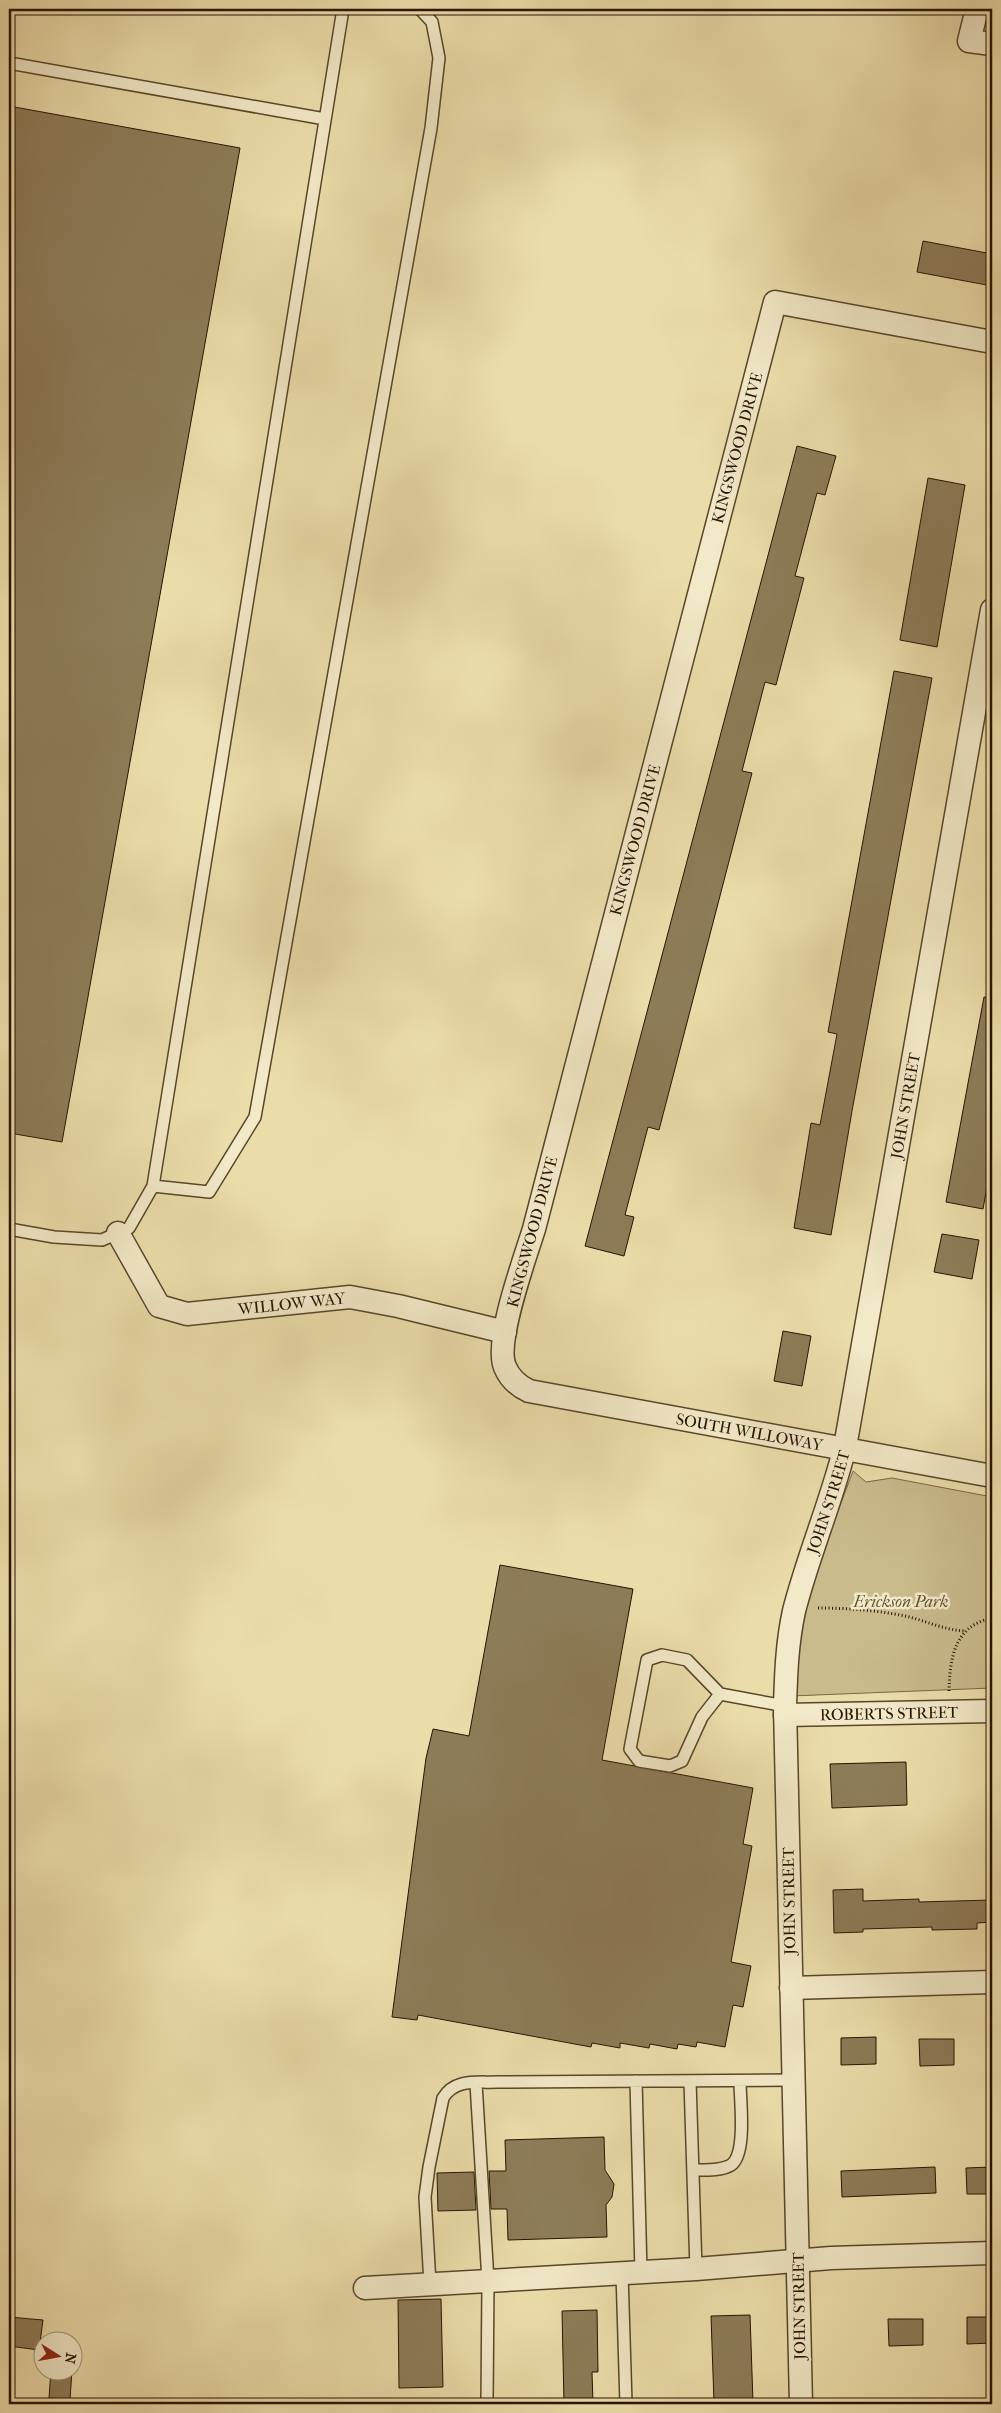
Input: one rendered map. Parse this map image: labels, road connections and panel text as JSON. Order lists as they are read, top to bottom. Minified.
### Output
{"streets":{"street":["KINGSWOOD DRIVE","JOHN STREET","WILLOW WAY","SOUTH WILLOWAY","ROBERTS STREET"]},"crossings":[["KINGSWOOD DRIVE","WILLOW WAY"],["KINGSWOOD DRIVE","SOUTH WILLOWAY"],["JOHN STREET","SOUTH WILLOWAY"],["JOHN STREET","ROBERTS STREET"]],"parks":["Erickson Park"],"north":"right"}
